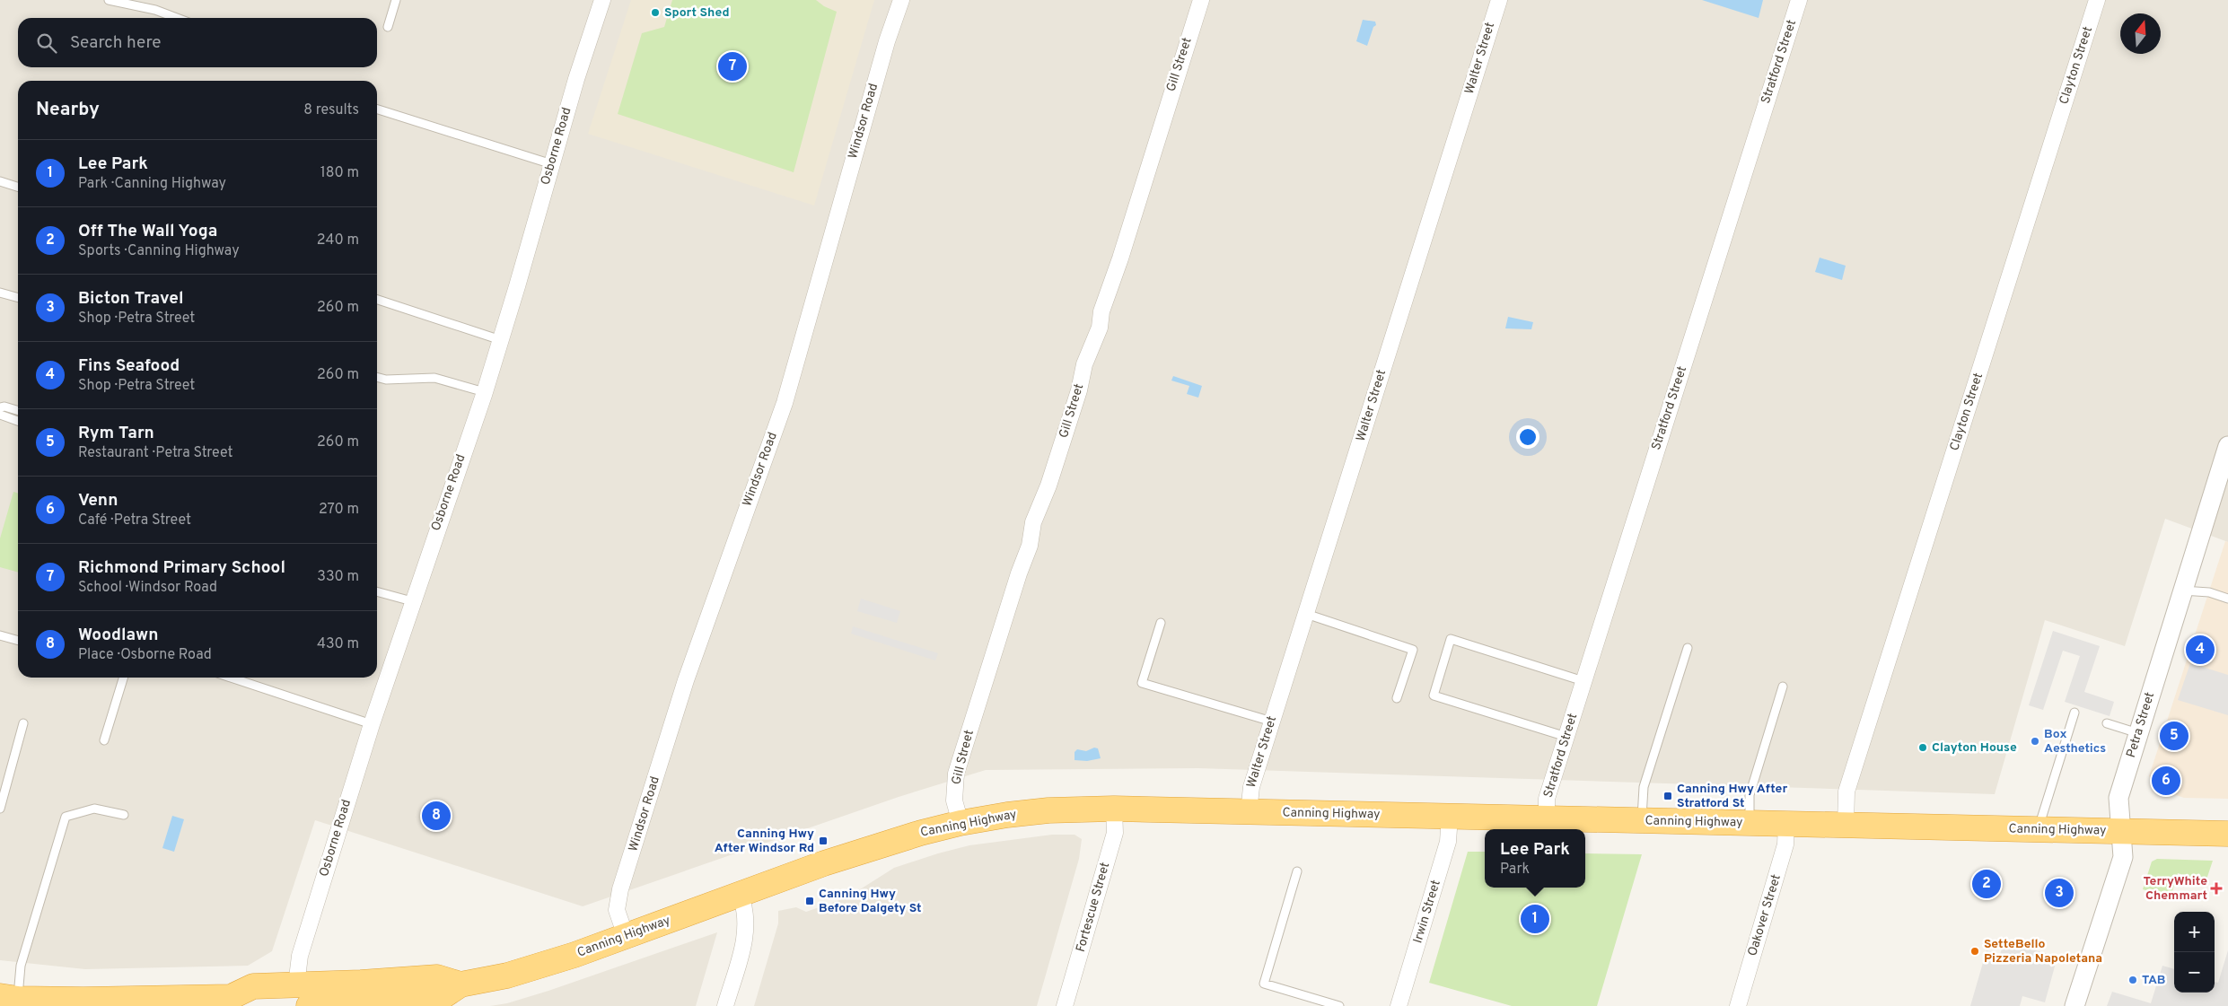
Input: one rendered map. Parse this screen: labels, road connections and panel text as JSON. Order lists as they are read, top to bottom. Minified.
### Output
{"streets":{"highway":["Canning Highway"],"street":["Walter Street","Stratford Street","Gill Street","Clayton Street","Windsor Road","Osborne Road","Petra Street","Fortescue Street","Irwin Street","Oakover Street"]},"crossings":[["Walter Street","Canning Highway"],["Stratford Street","Canning Highway"],["Gill Street","Canning Highway"],["Clayton Street","Canning Highway"],["Windsor Road","Canning Highway"],["Osborne Road","Canning Highway"],["Petra Street","Canning Highway"],["Canning Highway","Fortescue Street"],["Canning Highway","Irwin Street"],["Canning Highway","Oakover Street"]],"places":{"other":["Sport Shed","Box Aesthetics","Clayton House","SetteBello Pizzeria Napoletana","TAB"],"transit":["Canning Hwy After Stratford St","Canning Hwy After Windsor Rd","Canning Hwy Before Dalgety St"],"health":["TerryWhite Chemmart"]},"north":"top","page":{"search":"Search here","pins":["7","4","5","6","8","2","3","1"],"heading":["Nearby","8 results"],"list":[{"mark":"1","name":"Lee Park","note":"Park · Canning Highway","value":"180 m"},{"mark":"2","name":"Off The Wall Yoga","note":"Sports · Canning Highway","value":"240 m"},{"mark":"3","name":"Bicton Travel","note":"Shop · Petra Street","value":"260 m"},{"mark":"4","name":"Fins Seafood","note":"Shop · Petra Street","value":"260 m"},{"mark":"5","name":"Rym Tarn","note":"Restaurant · Petra Street","value":"260 m"},{"mark":"6","name":"Venn","note":"Café · Petra Street","value":"270 m"},{"mark":"7","name":"Richmond Primary School","note":"School · Windsor Road","value":"330 m"},{"mark":"8","name":"Woodlawn","note":"Place · Osborne Road","value":"430 m"}],"popup":["Lee Park","Park"],"map_buttons":["+","−"]}}
